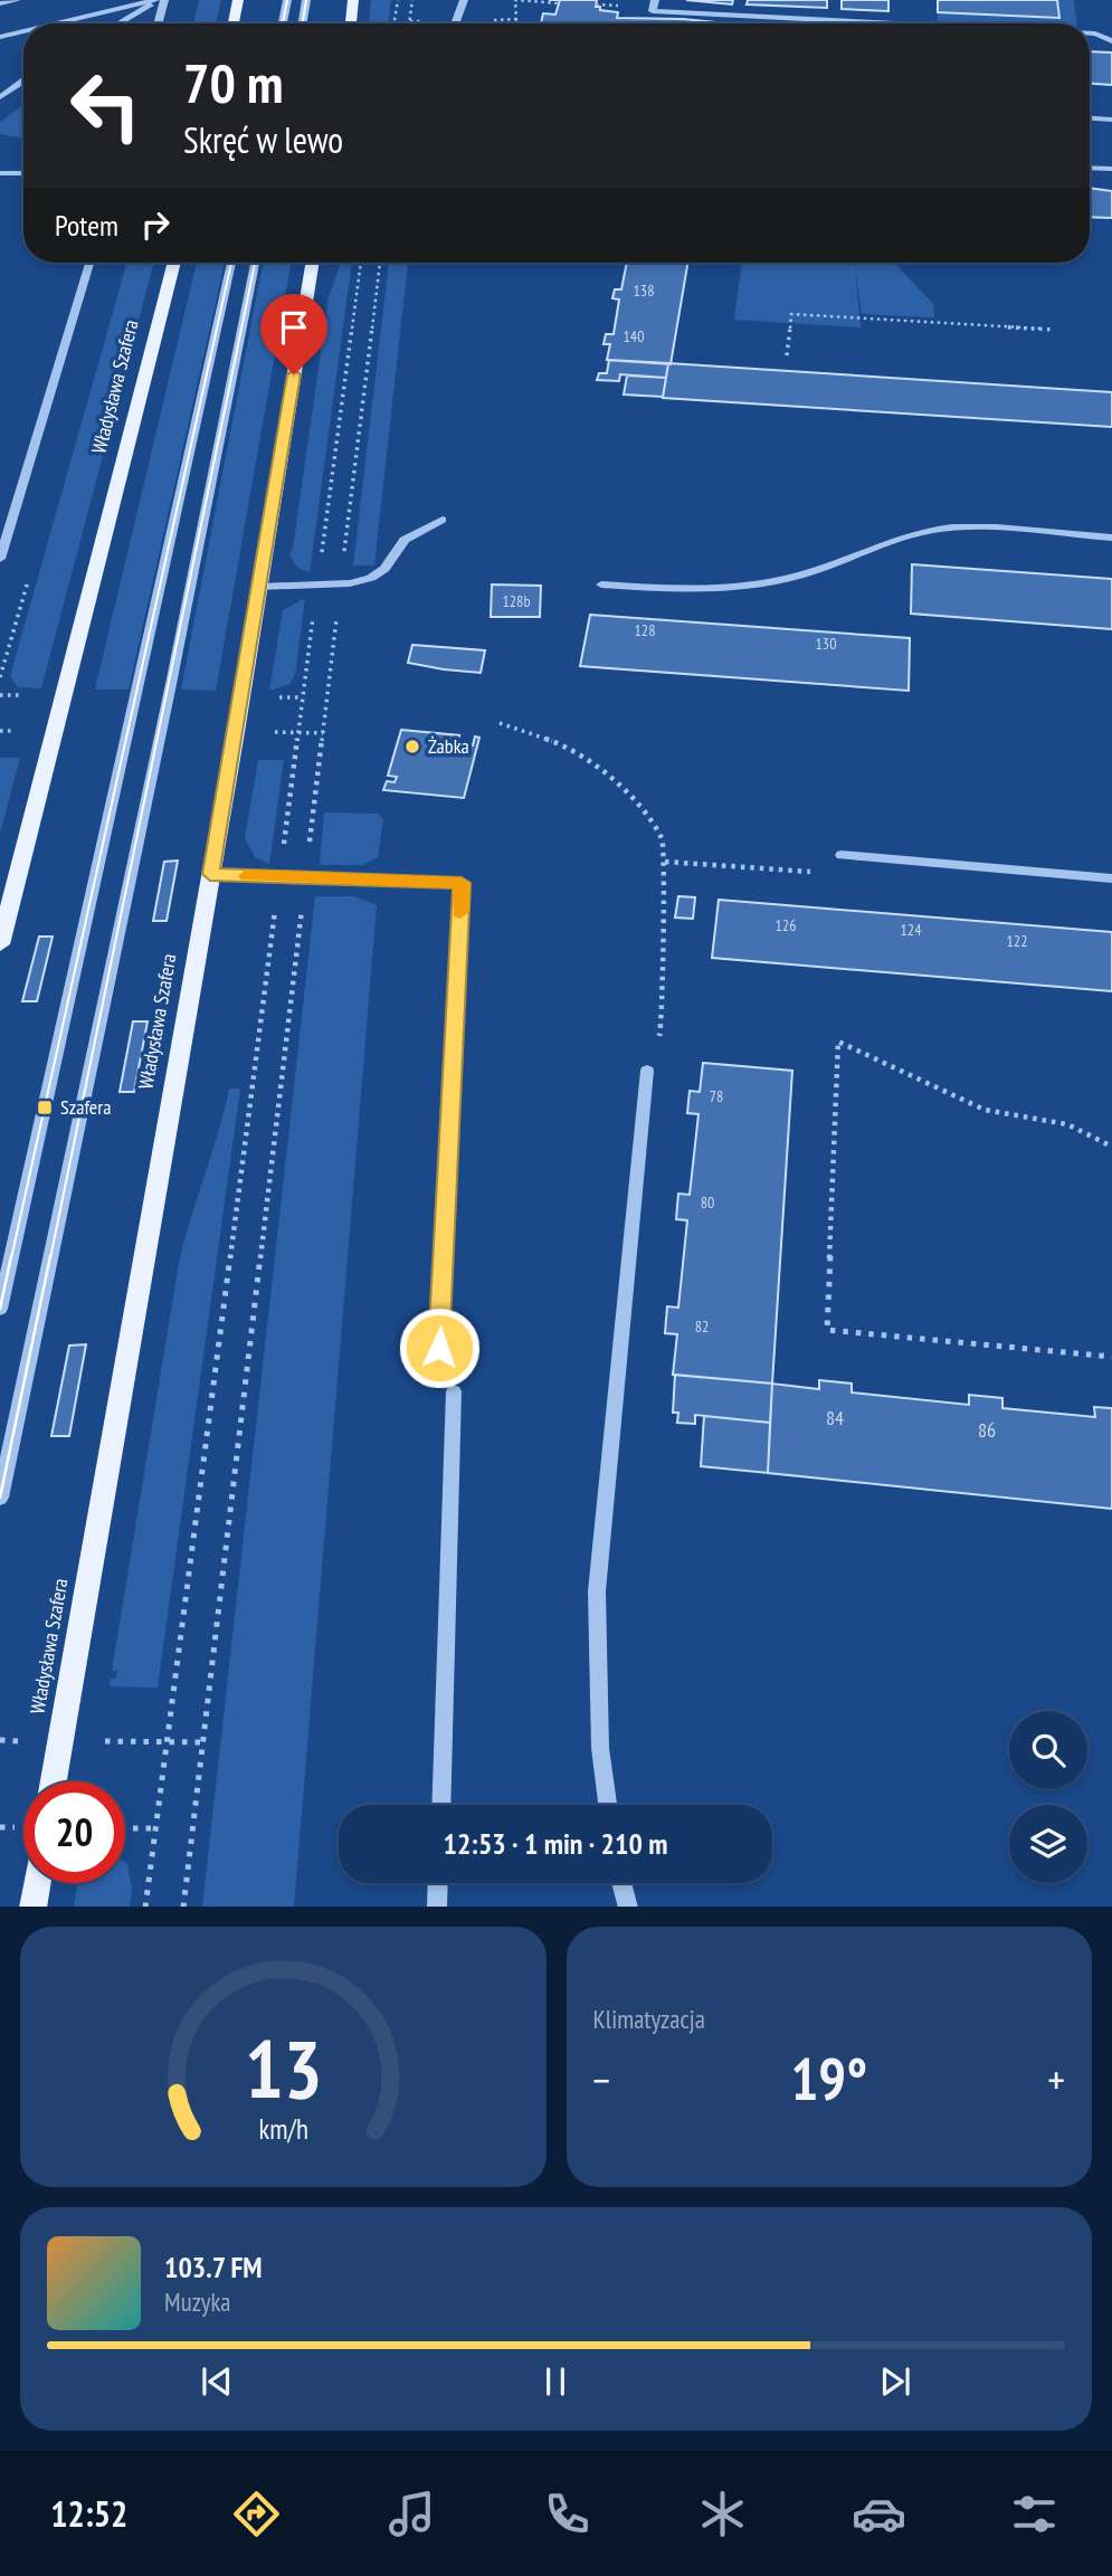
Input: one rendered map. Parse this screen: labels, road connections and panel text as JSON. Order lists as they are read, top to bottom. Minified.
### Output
{"streets":{"main road":["Władysława Szafera"]},"places":{"other":["Żabka"],"transit":["Szafera"]},"house_numbers":["138","140","128b","128","130","126","124","122","78","80","82","84","86"],"page":{"turn":["70 m","Skręć w lewo"],"then":"Potem","limit":"20","trip":"12:53 · 1 min · 210 m","tile":"Klimatyzacja","heat":["−","19°","+"],"song":["103.7 FM","Muzyka"],"tabs":"12:52","gauge":["13","km/h"]}}
